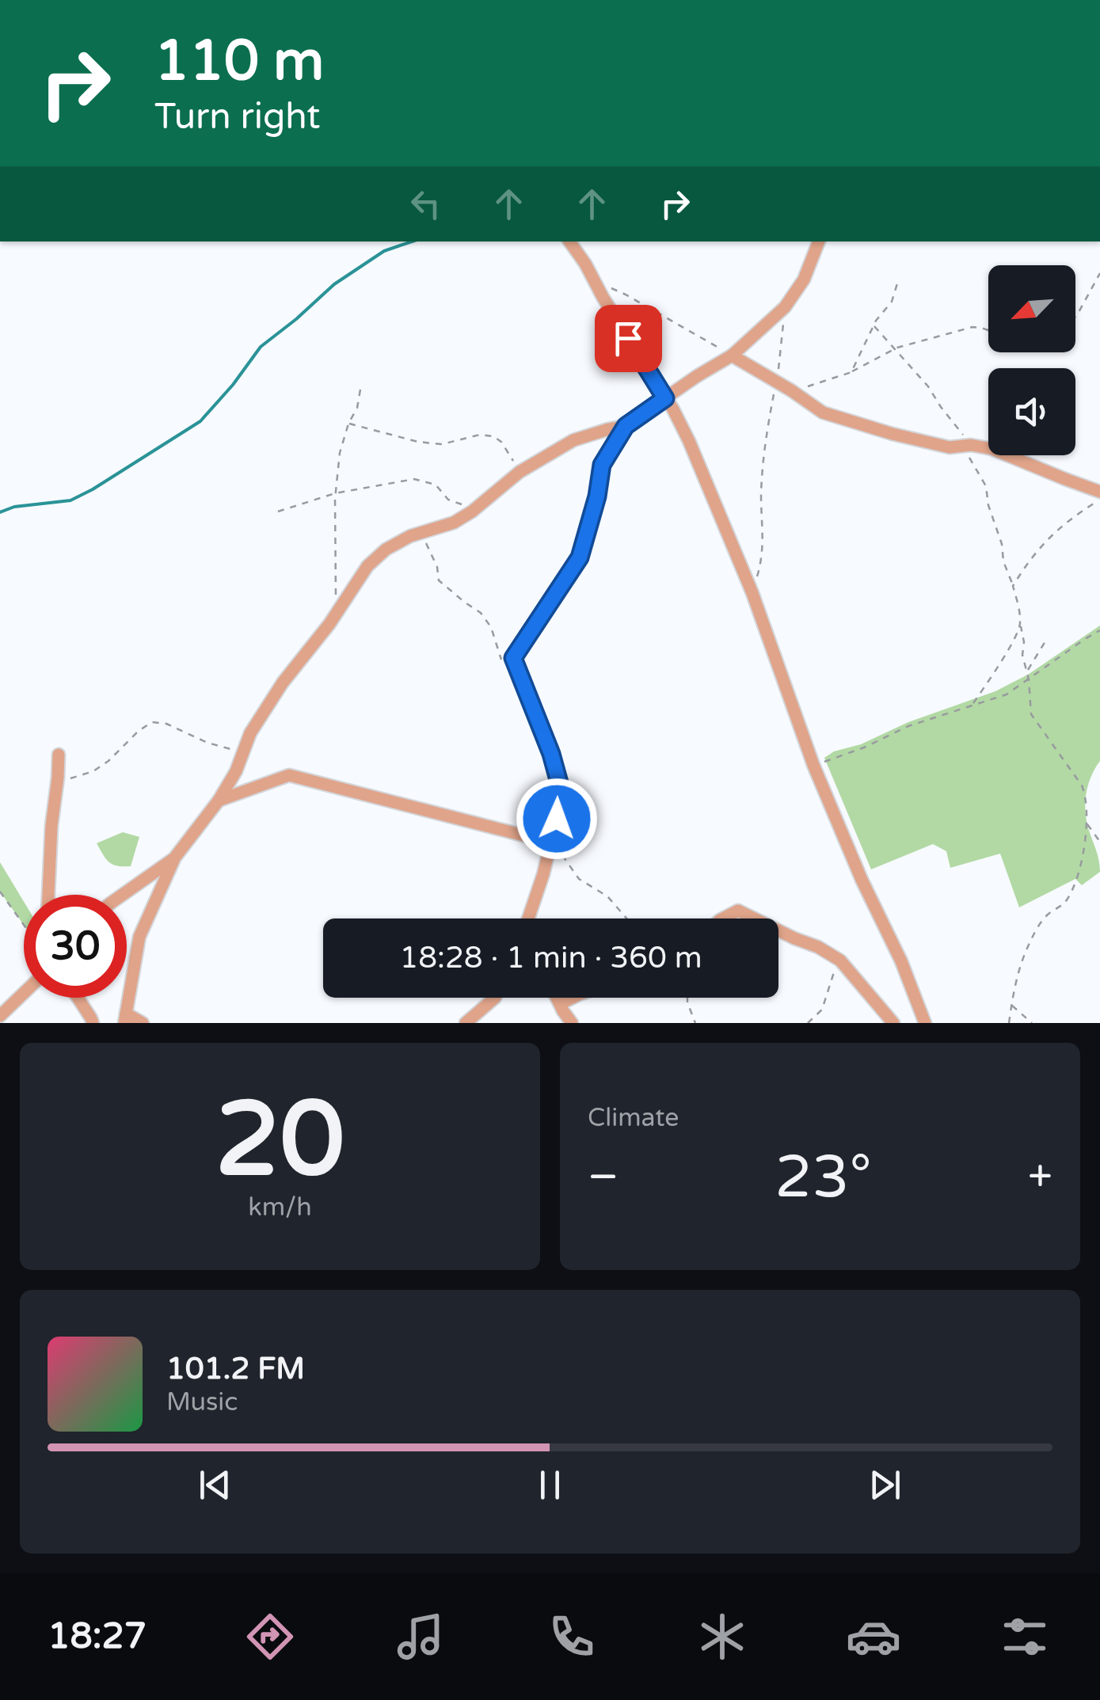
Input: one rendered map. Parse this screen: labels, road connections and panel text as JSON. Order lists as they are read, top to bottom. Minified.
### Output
{"north":"bottom left","page":{"turn":["110 m","Turn right"],"limit":"30","trip":"18:28 · 1 min · 360 m","tile":[["20","km/h"],"Climate"],"heat":["−","23°","+"],"song":["101.2 FM","Music"],"tabs":"18:27"}}
